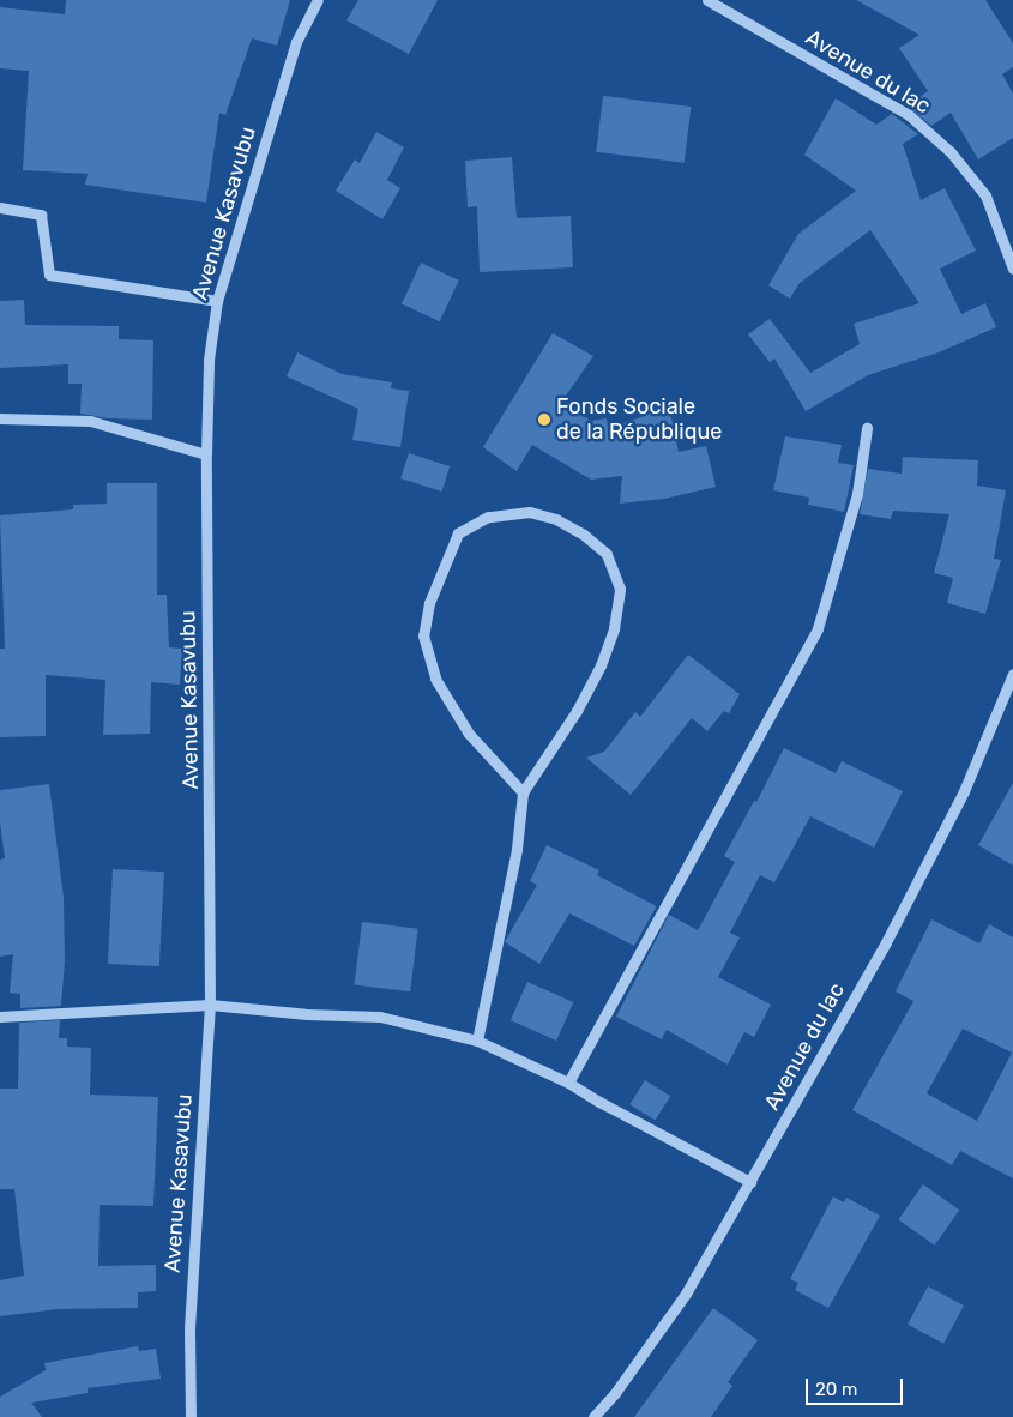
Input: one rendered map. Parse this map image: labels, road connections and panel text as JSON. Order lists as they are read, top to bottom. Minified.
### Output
{"streets":{"street":["Avenue du lac","Avenue Kasavubu"]},"places":["Fonds Sociale de la République"],"scale_bar":"20 m"}
